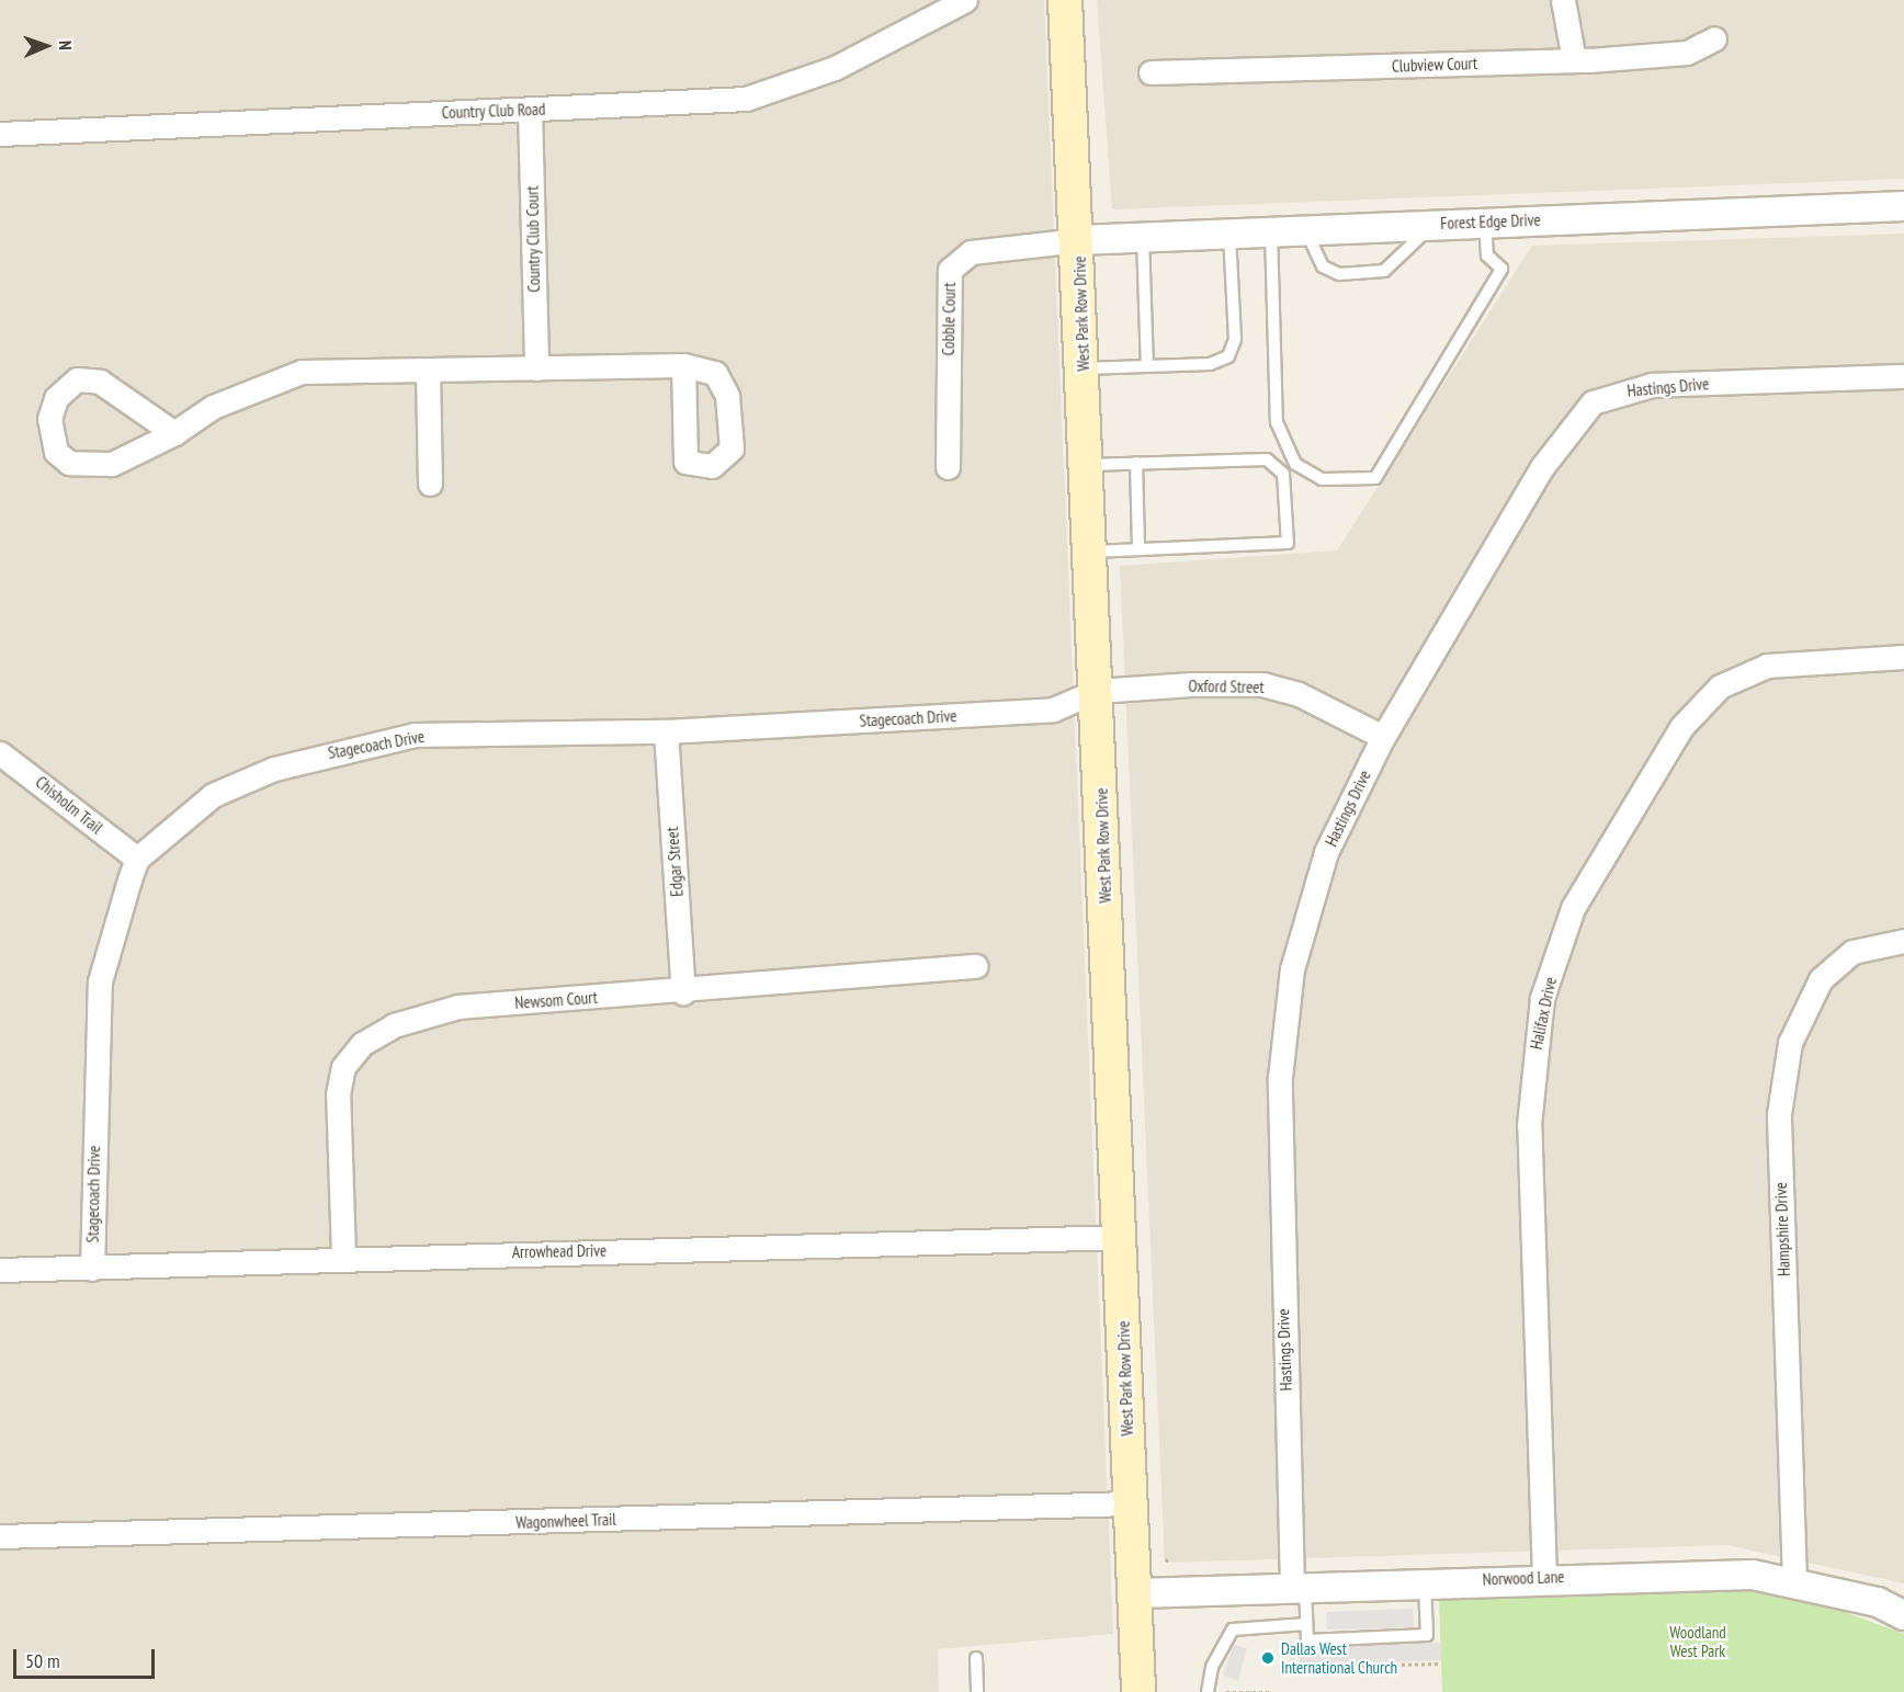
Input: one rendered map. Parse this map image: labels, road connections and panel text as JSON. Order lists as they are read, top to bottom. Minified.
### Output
{"streets":{"main road":["West Park Row Drive"],"street":["Clubview Court","Country Club Road","Forest Edge Drive","Country Club Court","Cobble Court","Hastings Drive","Oxford Street","Stagecoach Drive","Chisholm Trail","Edgar Street","Newsom Court","Halifax Drive","Hampshire Drive","Arrowhead Drive","Wagonwheel Trail","Norwood Lane"]},"crossings":[["Country Club Road","Country Club Court"],["Forest Edge Drive","West Park Row Drive"],["Forest Edge Drive","Cobble Court"],["West Park Row Drive","Cobble Court"],["West Park Row Drive","Oxford Street"],["West Park Row Drive","Stagecoach Drive"],["West Park Row Drive","Arrowhead Drive"],["West Park Row Drive","Wagonwheel Trail"],["West Park Row Drive","Norwood Lane"],["Hastings Drive","Oxford Street"],["Hastings Drive","Norwood Lane"],["Oxford Street","Stagecoach Drive"],["Stagecoach Drive","Chisholm Trail"],["Stagecoach Drive","Edgar Street"],["Stagecoach Drive","Arrowhead Drive"],["Edgar Street","Newsom Court"],["Newsom Court","Arrowhead Drive"],["Halifax Drive","Norwood Lane"],["Hampshire Drive","Norwood Lane"]],"parks":["Woodland West Park"],"places":["Dallas West International Church"],"scale_bar":"50 m","north":"right"}
